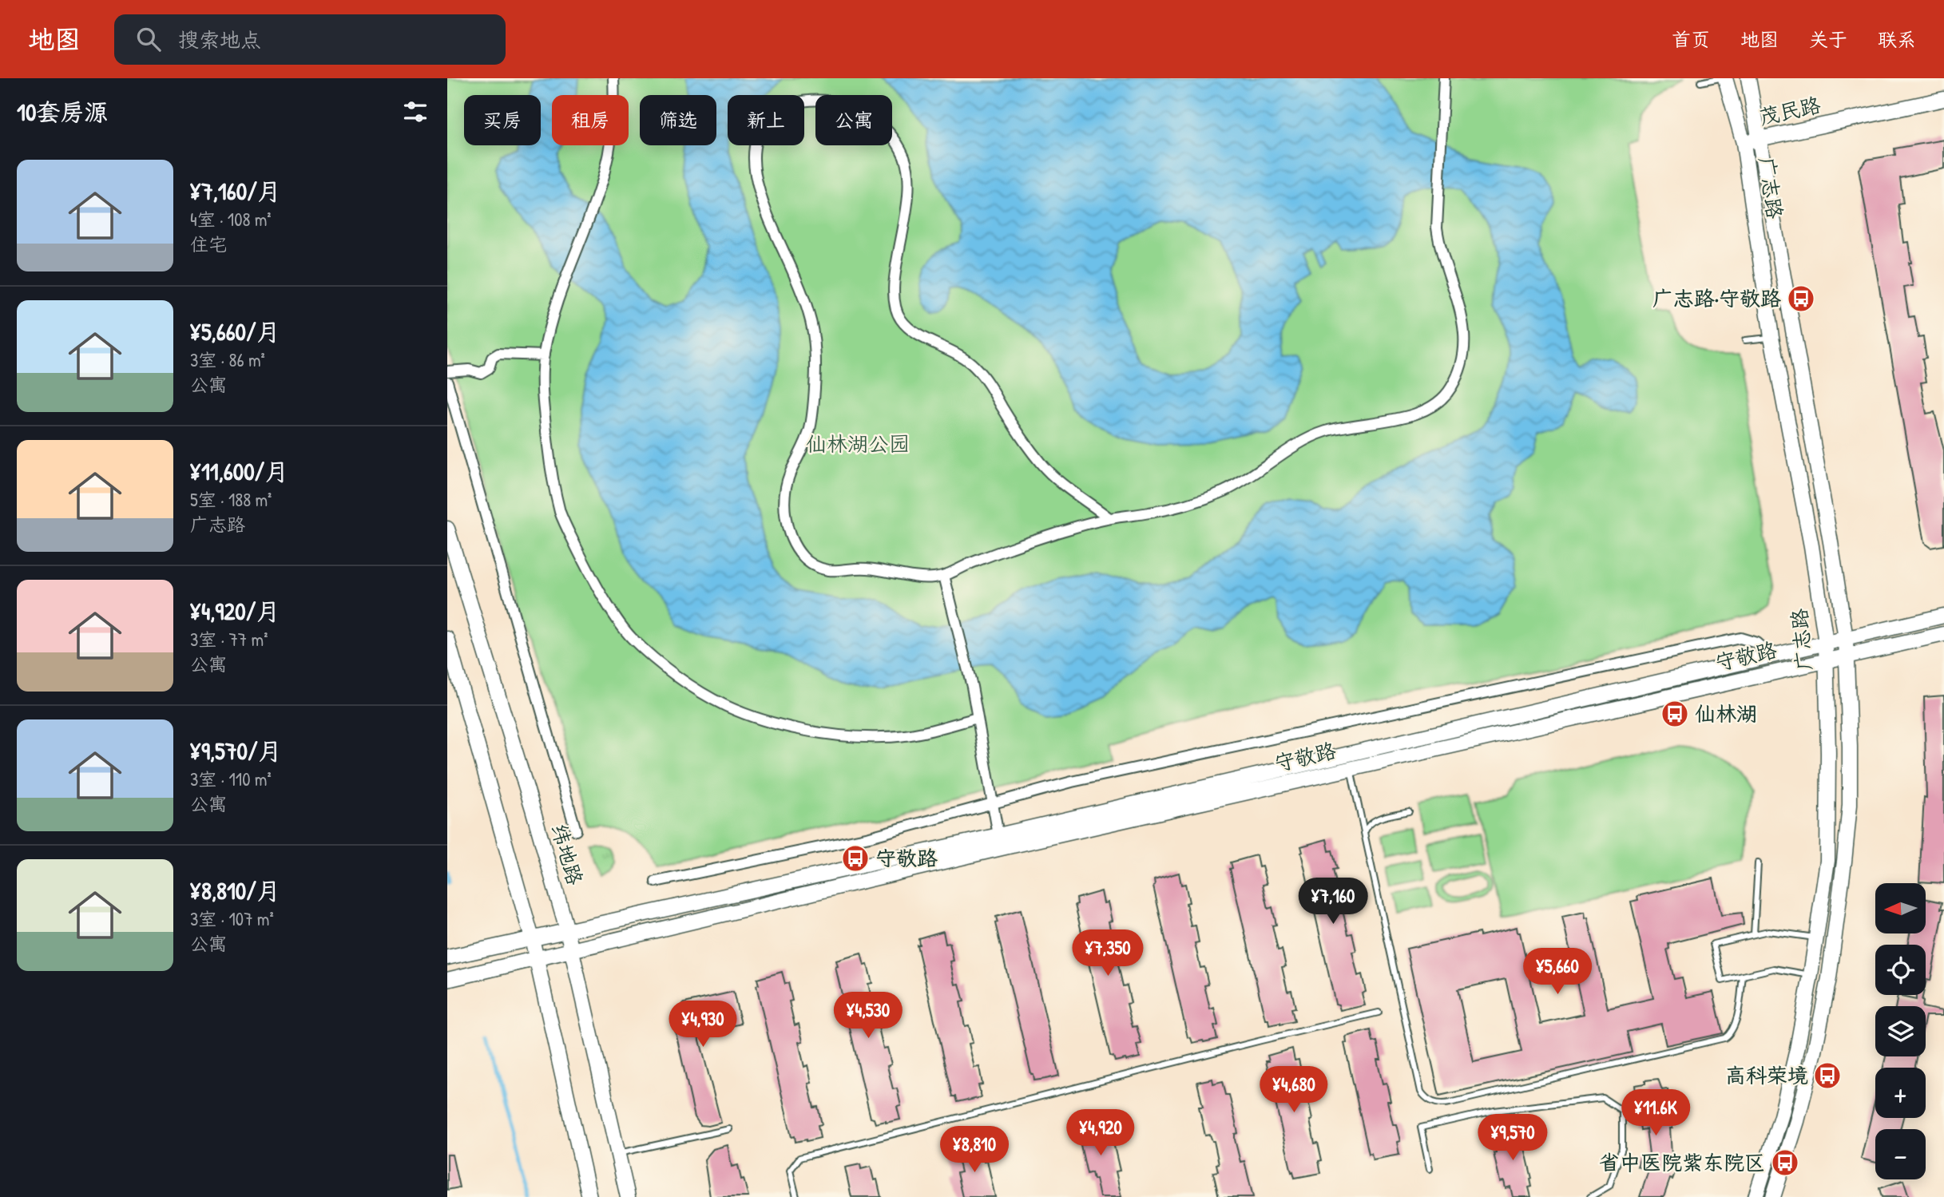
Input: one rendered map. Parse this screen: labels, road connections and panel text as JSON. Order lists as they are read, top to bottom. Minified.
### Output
{"streets":{"main road":["茂民路","广志路","守敬路","纬地路"]},"crossings":[["茂民路","广志路"],["广志路","守敬路"],["守敬路","纬地路"]],"parks":["仙林湖公园"],"places":{"bus stop":["广志路·守敬路","仙林湖","守敬路","高科荣境","省中医院紫东院区"]},"north":"left","page":{"header":"地图","search":"搜索地点","nav":["首页","地图","关于","联系"],"heading":"10套房源","chip":["买房","租房","筛选","新上","公寓"],"list":[{"name":"¥7,160/月","note":"4室 · 108 m² · 住宅"},{"name":"¥5,660/月","note":"3室 · 86 m² · 公寓"},{"name":"¥11,600/月","note":"5室 · 188 m² · 广志路"},{"name":"¥4,920/月","note":"3室 · 77 m² · 公寓"},{"name":"¥9,570/月","note":"3室 · 110 m² · 公寓"},{"name":"¥8,810/月","note":"3室 · 107 m² · 公寓"}],"price":["¥7,160","¥7,350","¥5,660","¥4,530","¥4,930","¥4,680","¥11.6K","¥4,920","¥9,570","¥8,810"],"map_buttons":["+","−"]}}
